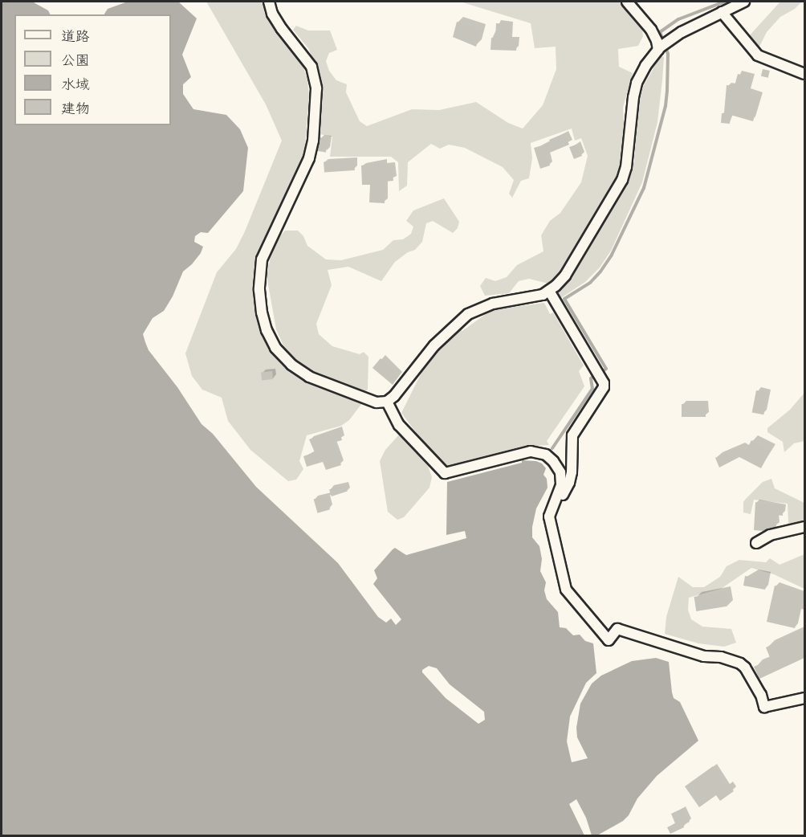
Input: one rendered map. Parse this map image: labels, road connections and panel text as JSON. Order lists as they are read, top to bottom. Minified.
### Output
{"legend":["道路","公園","水域","建物"]}
